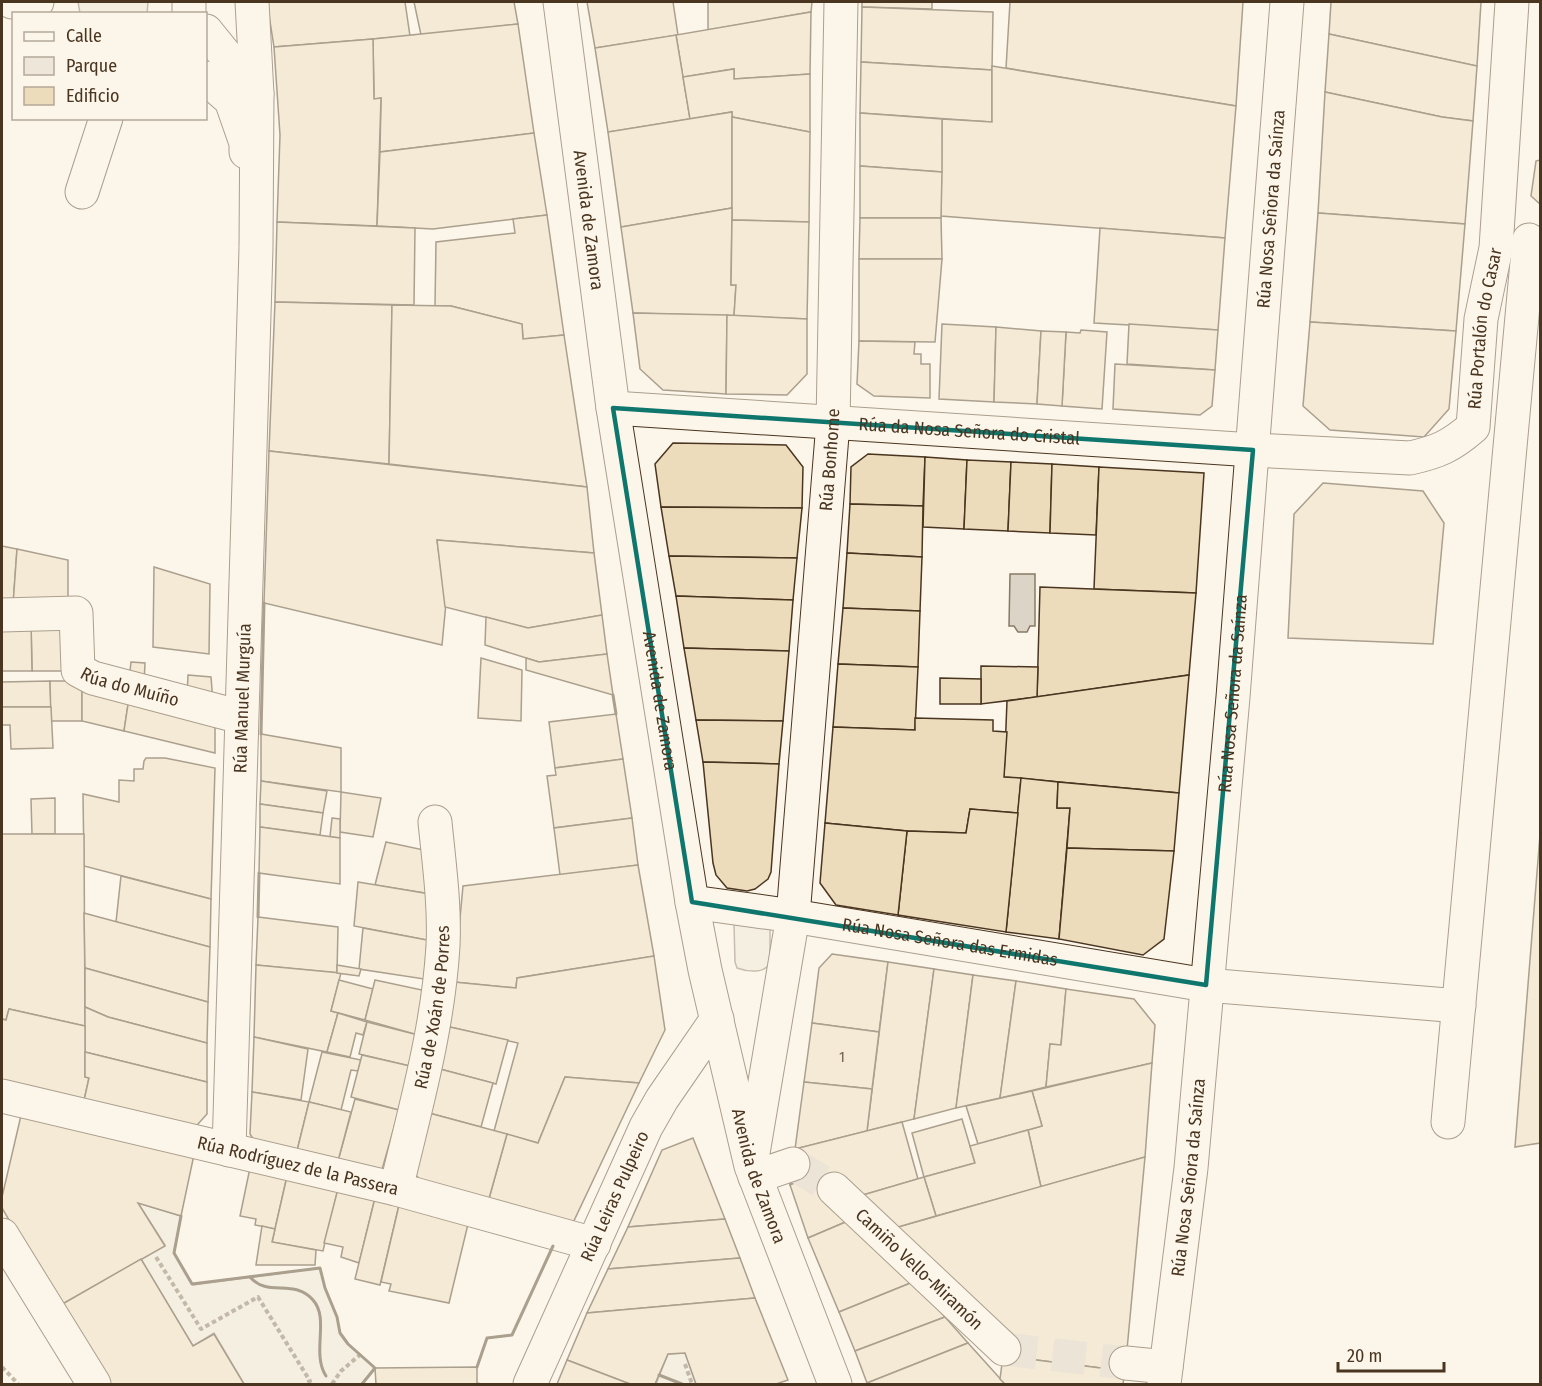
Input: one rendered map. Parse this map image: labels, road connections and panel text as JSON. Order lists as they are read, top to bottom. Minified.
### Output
{"streets":{"street":["Rúa Nosa Señora da Saínza","Avenida de Zamora","Rúa Portalón do Casar","Rúa da Nosa Señora do Cristal","Rúa Bonhome","Rúa do Muíño","Rúa Manuel Murguía","Rúa Nosa Señora das Ermidas","Rúa de Xoán de Porres","Rúa Rodríguez de la Passera","Rúa Leiras Pulpeiro","Camiño Vello-Miramón"]},"crossings":[["Rúa Nosa Señora da Saínza","Rúa Portalón do Casar"],["Rúa Nosa Señora da Saínza","Rúa da Nosa Señora do Cristal"],["Rúa Nosa Señora da Saínza","Rúa Nosa Señora das Ermidas"],["Avenida de Zamora","Rúa da Nosa Señora do Cristal"],["Avenida de Zamora","Rúa Bonhome"],["Avenida de Zamora","Rúa Nosa Señora das Ermidas"],["Avenida de Zamora","Rúa Leiras Pulpeiro"],["Rúa Portalón do Casar","Rúa da Nosa Señora do Cristal"],["Rúa da Nosa Señora do Cristal","Rúa Bonhome"],["Rúa Bonhome","Rúa Nosa Señora das Ermidas"],["Rúa do Muíño","Rúa Manuel Murguía"],["Rúa Manuel Murguía","Rúa Rodríguez de la Passera"],["Rúa de Xoán de Porres","Rúa Rodríguez de la Passera"],["Rúa Rodríguez de la Passera","Rúa Leiras Pulpeiro"]],"house_numbers":["1"],"legend":["Calle","Parque","Edificio"],"scale_bar":"20 m"}
